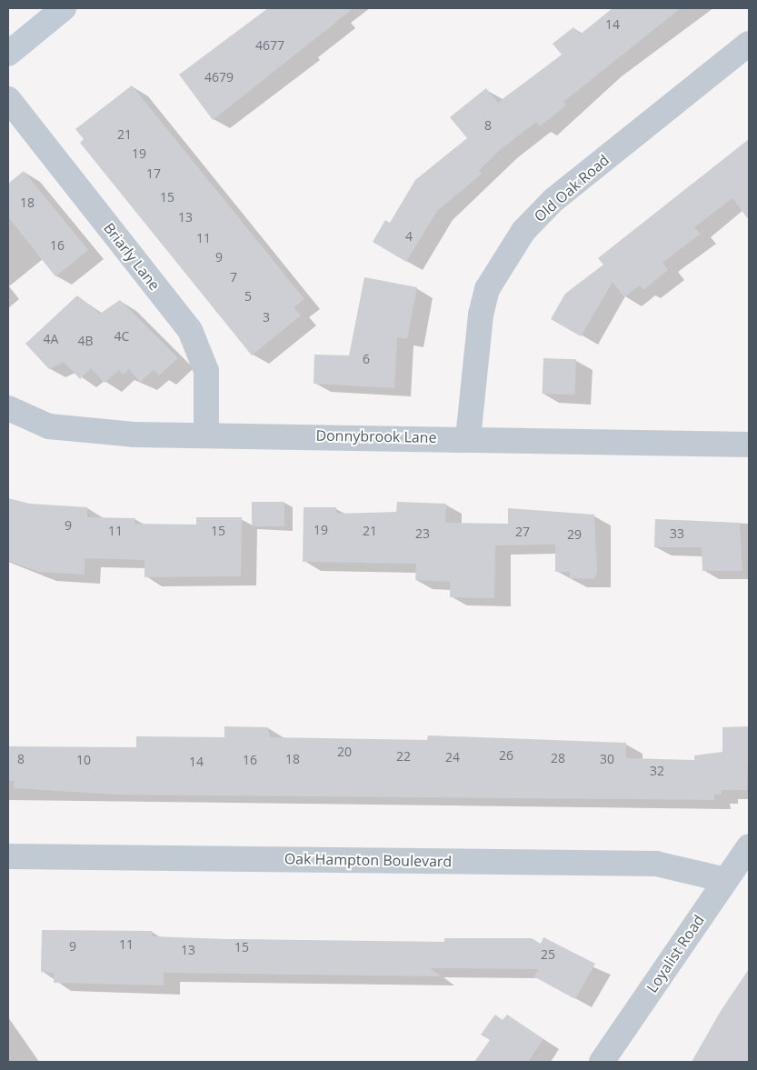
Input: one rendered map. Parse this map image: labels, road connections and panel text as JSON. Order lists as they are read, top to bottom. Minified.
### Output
{"streets":{"street":["Old Oak Road","Briarly Lane","Donnybrook Lane","Oak Hampton Boulevard","Loyalist Road"]},"crossings":[["Old Oak Road","Donnybrook Lane"],["Briarly Lane","Donnybrook Lane"],["Oak Hampton Boulevard","Loyalist Road"]],"house_numbers":["14","4677","4679","8","21","19","17","15","18","13","4","11","16","9","7","5","3","4C","4A","4B","6","9","19","11","15","21","27","23","33","29","20","26","22","24","28","8","18","30","10","16","14","32","11","9","15","13","25"]}
